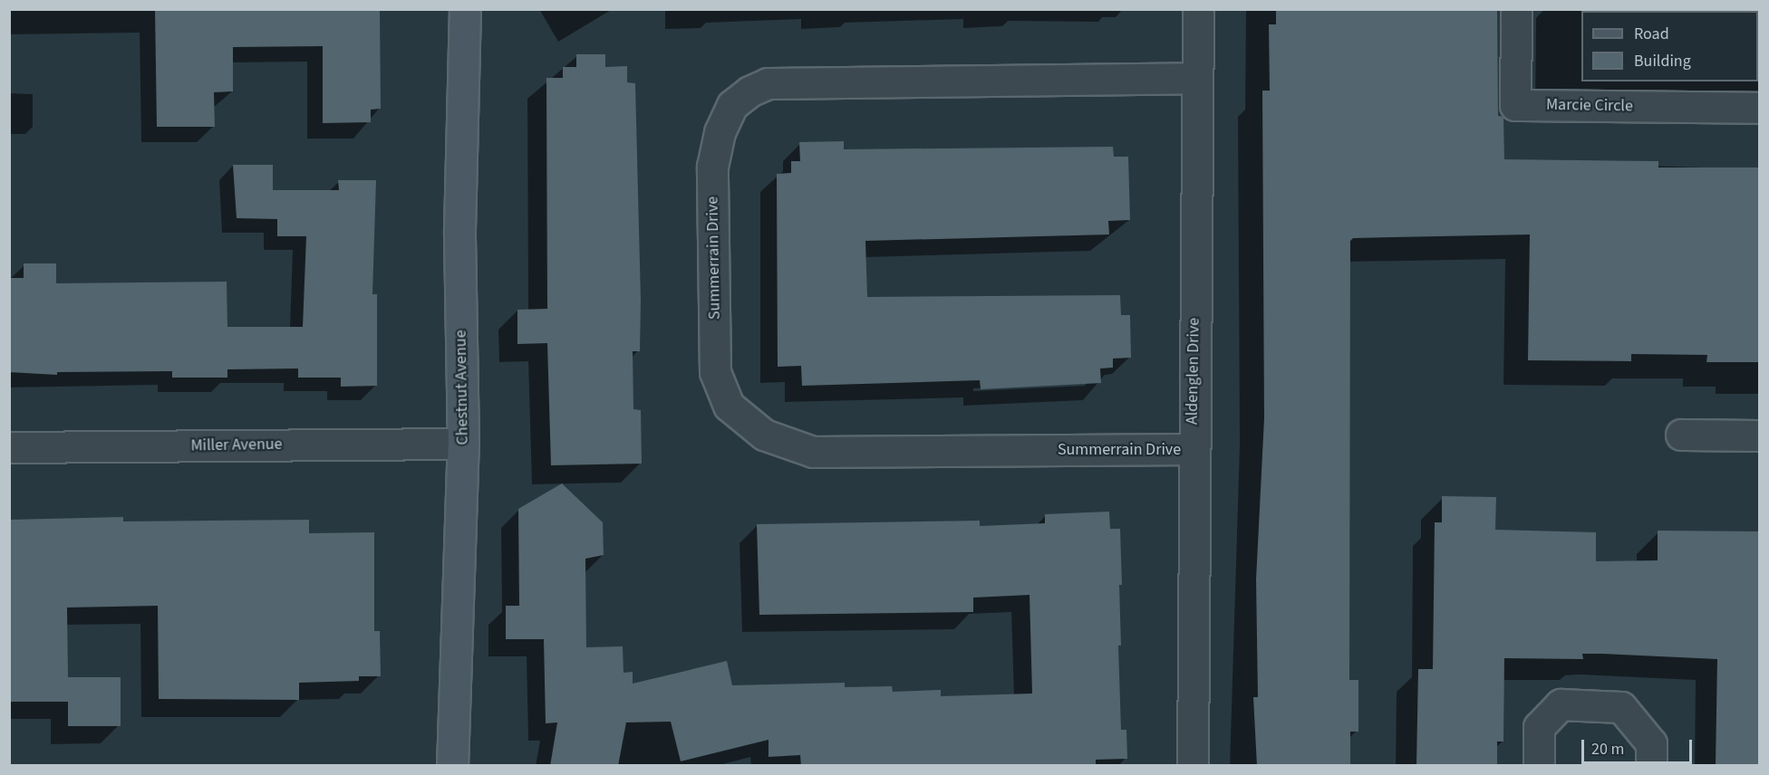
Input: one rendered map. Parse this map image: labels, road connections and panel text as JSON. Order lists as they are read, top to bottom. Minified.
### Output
{"streets":{"main road":["Chestnut Avenue"],"street":["Marcie Circle","Summerrain Drive","Aldenglen Drive","Miller Avenue"]},"crossings":[["Summerrain Drive","Aldenglen Drive"],["Chestnut Avenue","Miller Avenue"]],"legend":["Road","Building"],"scale_bar":"20 m"}
